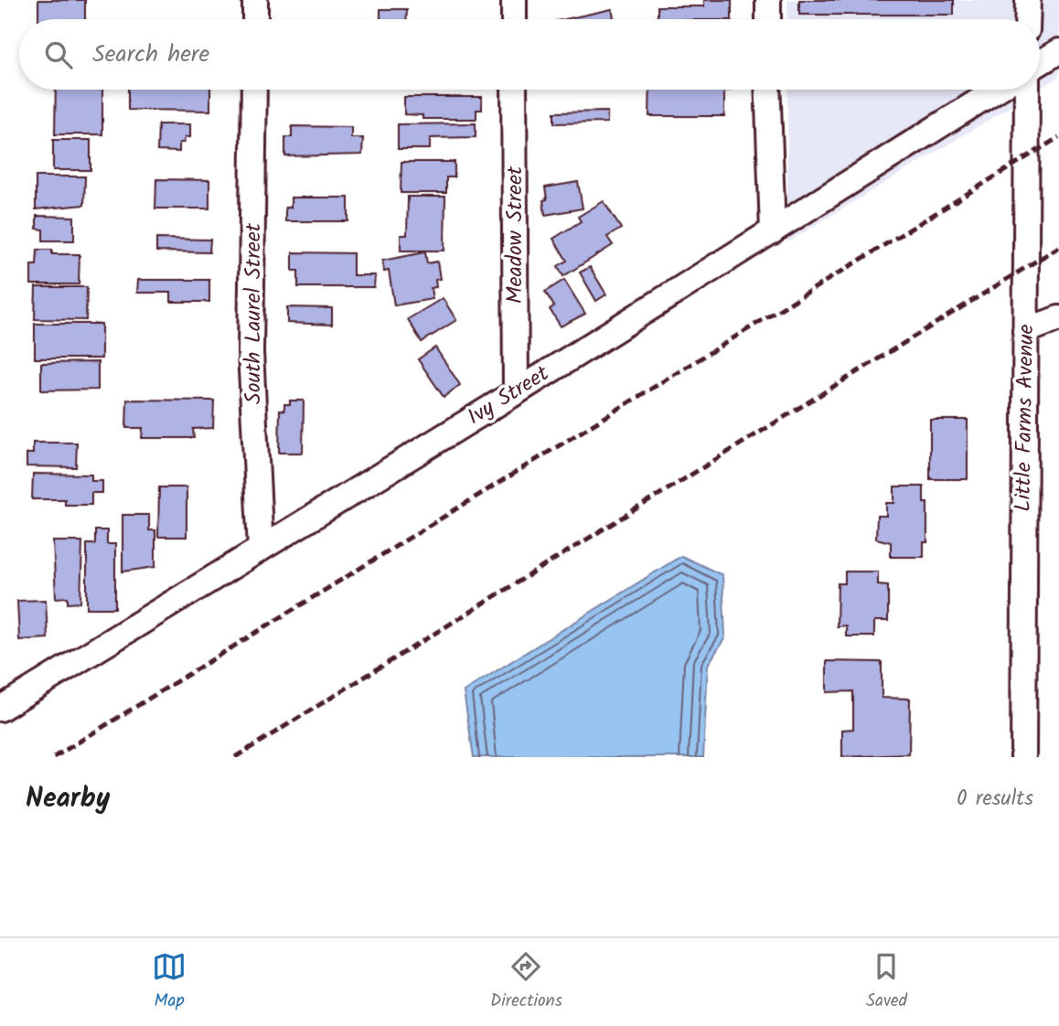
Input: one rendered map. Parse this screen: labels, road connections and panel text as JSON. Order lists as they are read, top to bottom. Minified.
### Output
{"streets":{"street":["Meadow Street","South Laurel Street","Ivy Street","Little Farms Avenue"]},"crossings":[["Meadow Street","Ivy Street"],["South Laurel Street","Ivy Street"]],"page":{"search":"Search here","heading":["Nearby","0 results"],"nav":["Map","Directions","Saved"]}}
